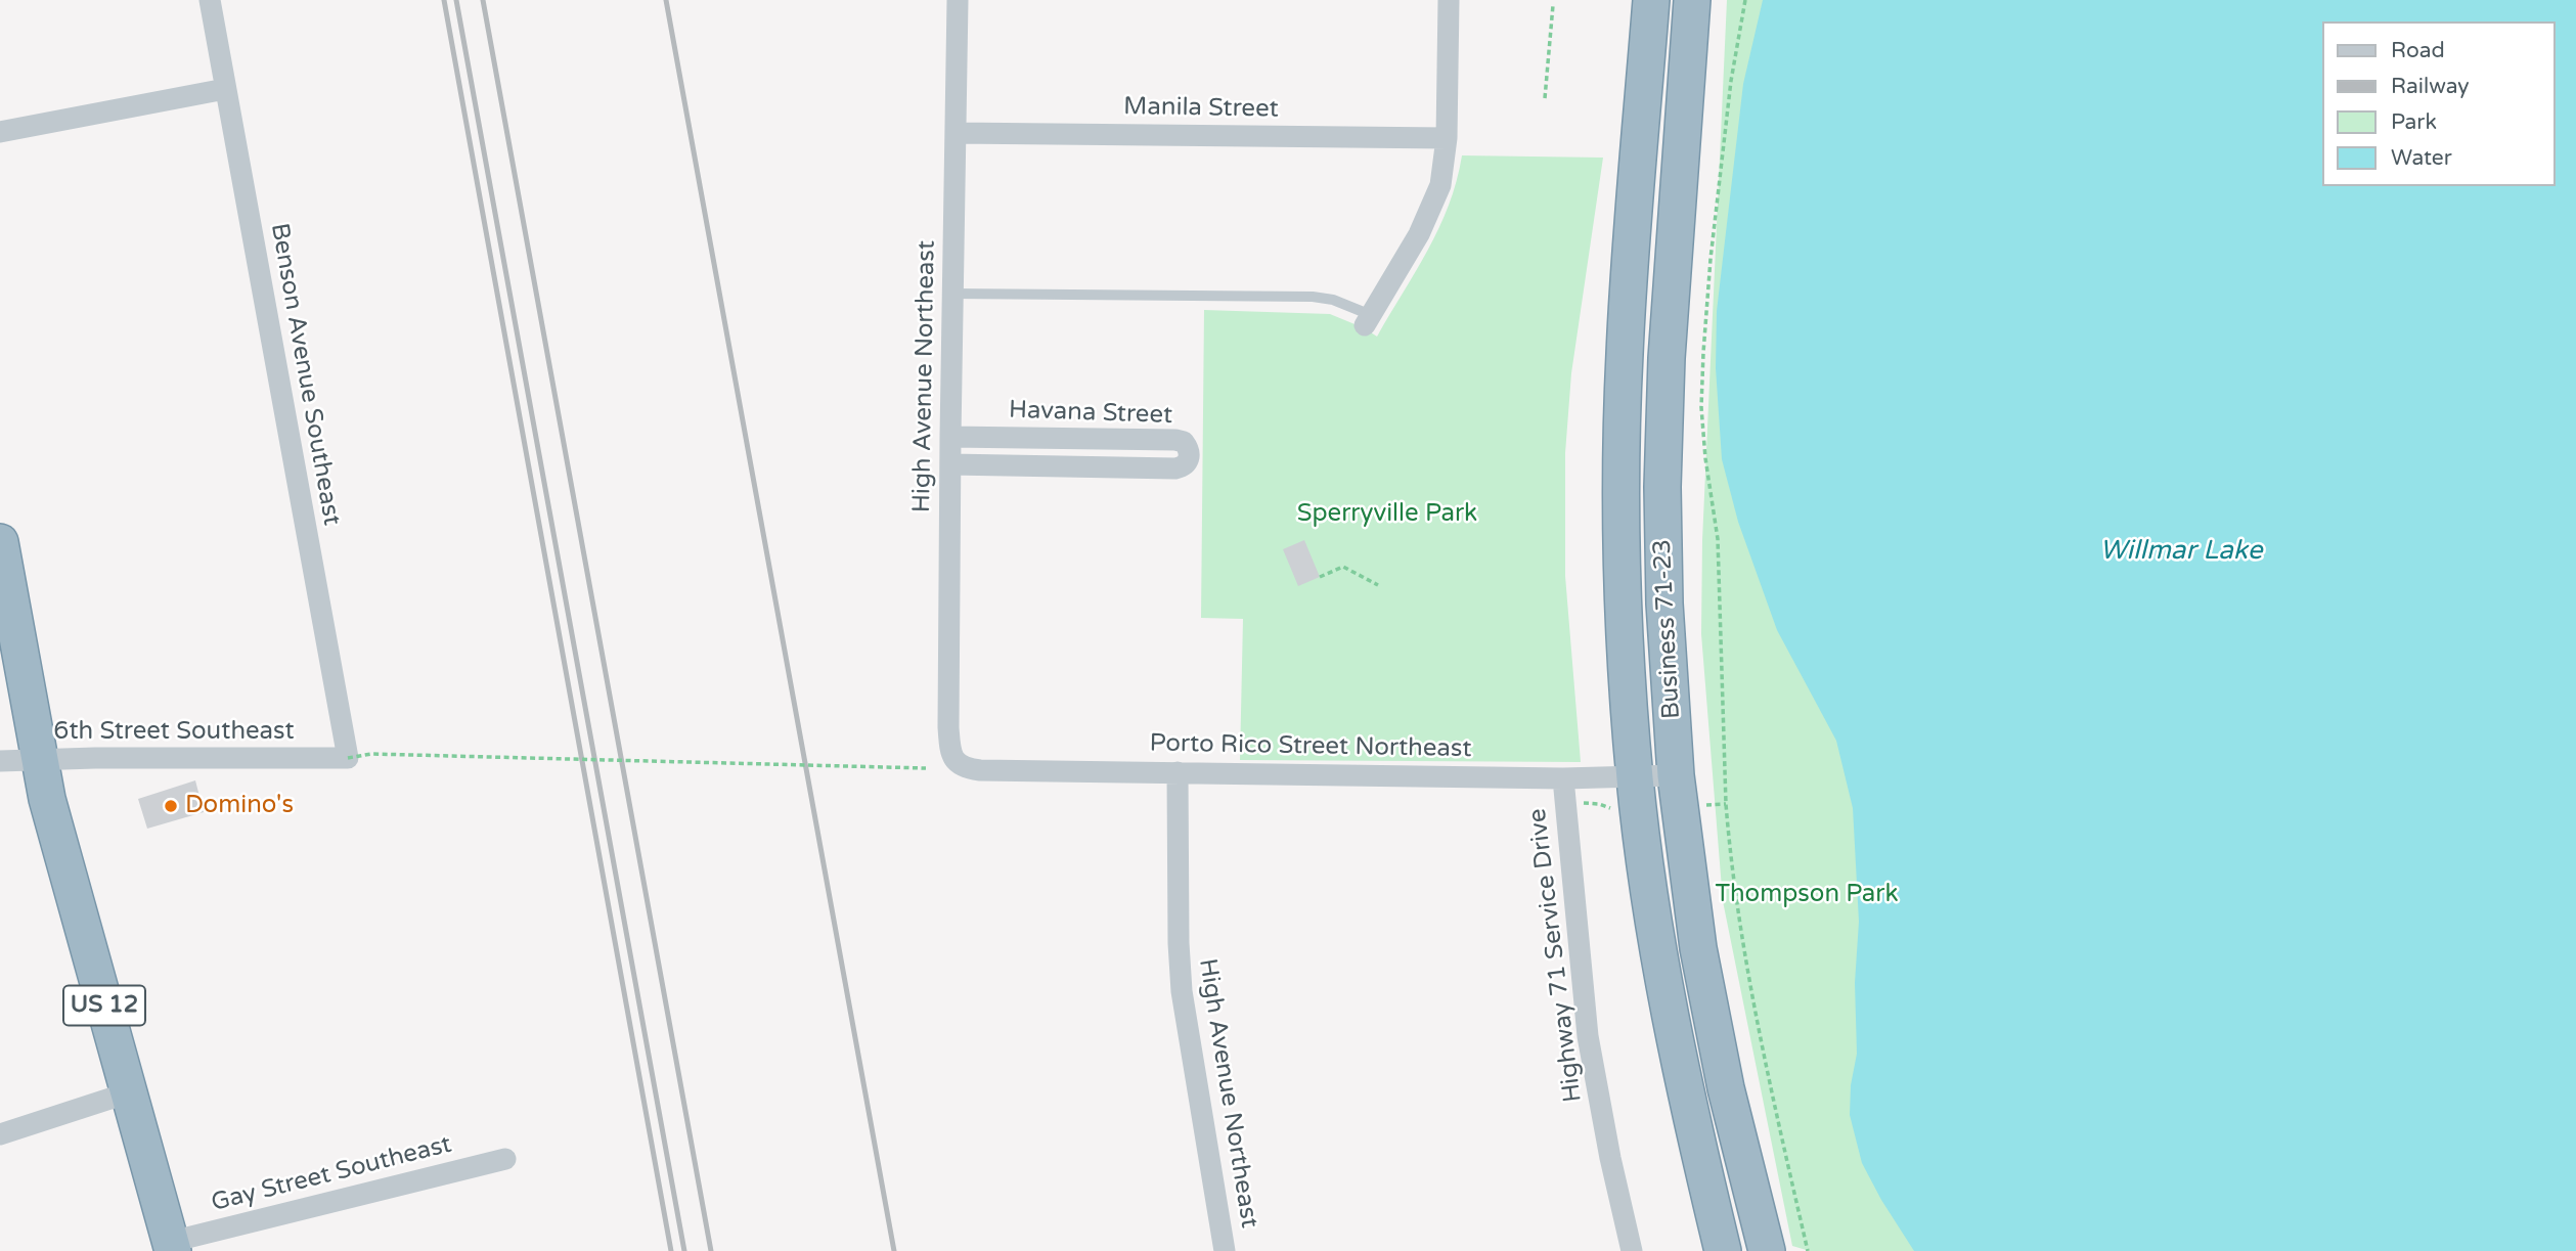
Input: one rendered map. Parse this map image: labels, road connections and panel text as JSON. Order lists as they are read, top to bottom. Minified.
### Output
{"streets":{"highway":["Business 71-23","US 12"],"street":["Manila Street","Benson Avenue Southeast","High Avenue Northeast","Havana Street","6th Street Southeast","Porto Rico Street Northeast","Highway 71 Service Drive","Gay Street Southeast"]},"crossings":[["Manila Street","High Avenue Northeast"],["Benson Avenue Southeast","6th Street Southeast"],["High Avenue Northeast","Havana Street"],["High Avenue Northeast","Porto Rico Street Northeast"],["Business 71-23","Porto Rico Street Northeast"],["6th Street Southeast","US 12"],["Porto Rico Street Northeast","Highway 71 Service Drive"],["US 12","Gay Street Southeast"]],"water":["Willmar Lake"],"parks":["Sperryville Park","Thompson Park"],"places":["Domino's"],"legend":["Road","Railway","Park","Water"]}
